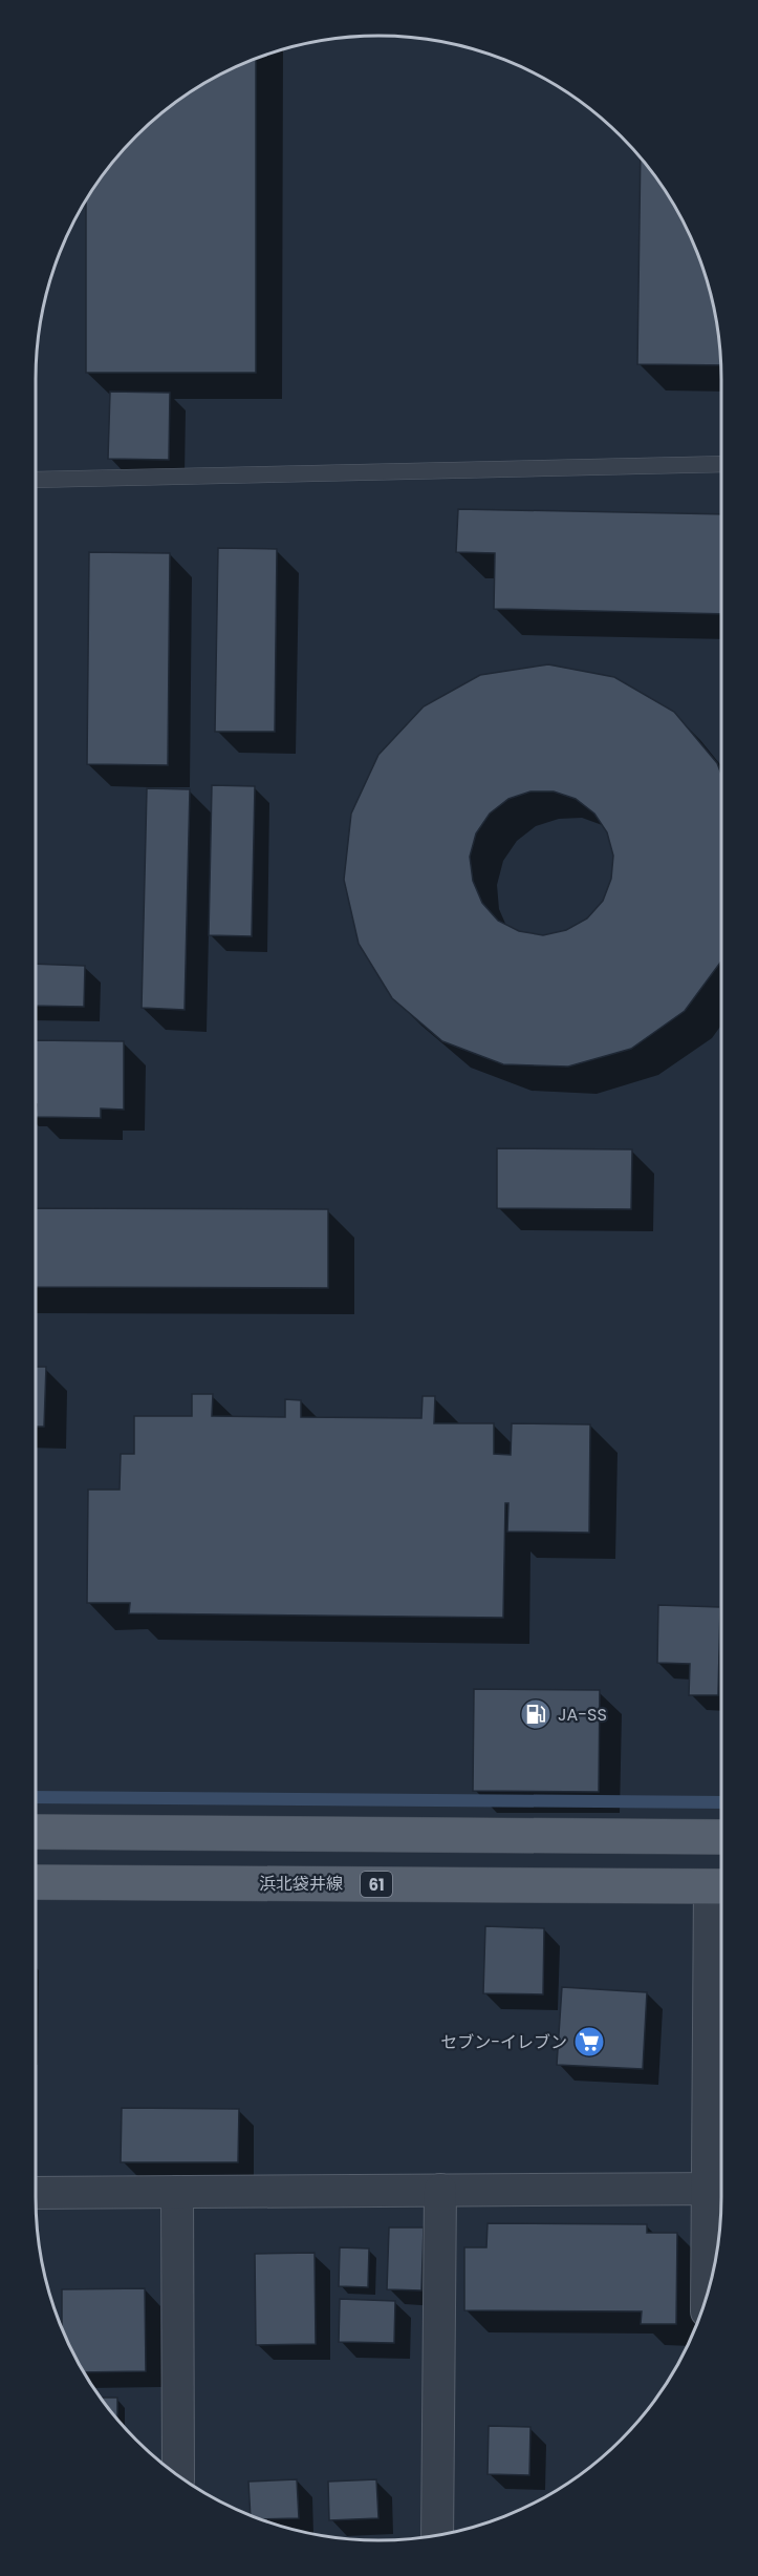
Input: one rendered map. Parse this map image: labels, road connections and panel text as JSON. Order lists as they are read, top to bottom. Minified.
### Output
{"streets":{"main road":["浜北袋井線","61"]},"places":{"fuel station":["JA-SS"],"supermarket":["セブン-イレブン"]}}
